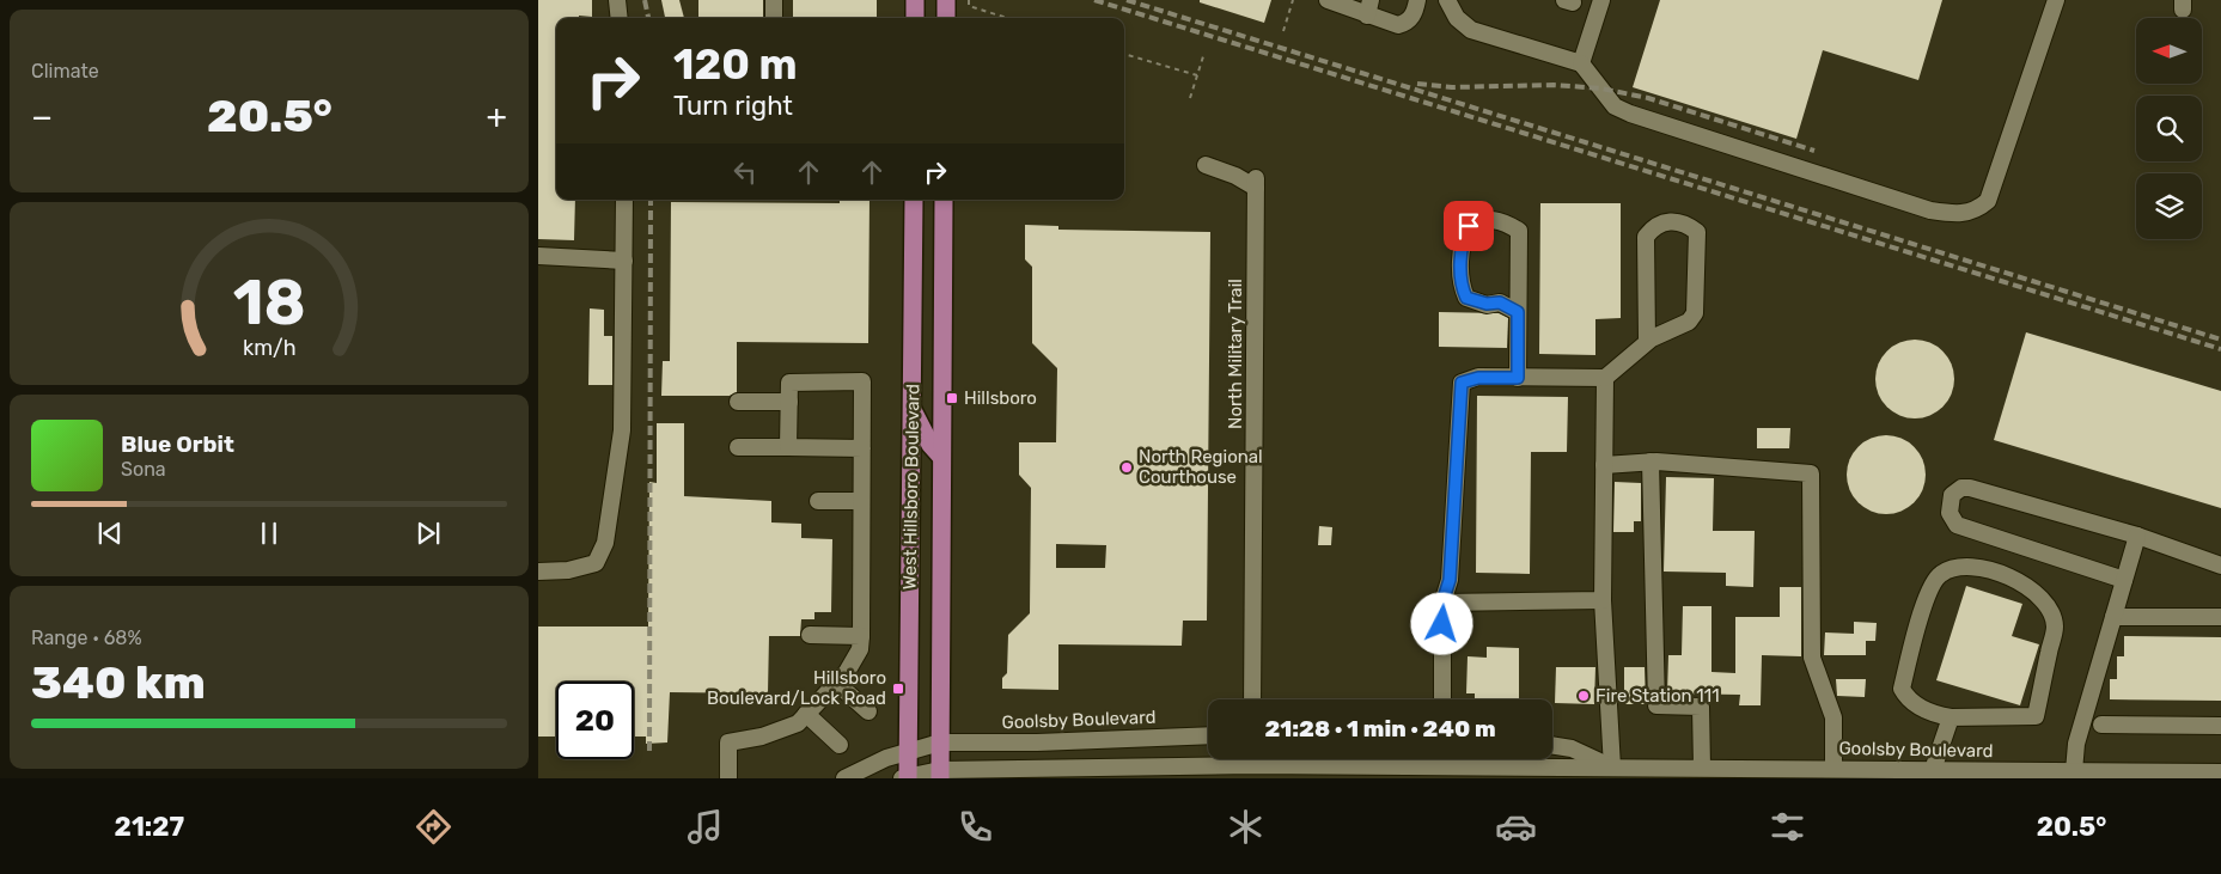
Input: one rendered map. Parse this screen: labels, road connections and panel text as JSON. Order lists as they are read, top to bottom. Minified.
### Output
{"streets":{"main road":["West Hillsboro Boulevard"],"street":["North Military Trail","Goolsby Boulevard"]},"crossings":[["West Hillsboro Boulevard","Goolsby Boulevard"]],"places":{"transit":["Hillsboro","Hillsboro Boulevard/Lock Road"],"other":["North Regional Courthouse","Fire Station 111"]},"north":"left","page":{"tile":["Climate",["Range · 68%","340 km"]],"turn":["120 m","Turn right"],"heat":["−","20.5°","+"],"song":["Blue Orbit","Sona"],"limit":"20","trip":"21:28 · 1 min · 240 m","tabs":["21:27","20.5°"],"gauge":["18","km/h"]}}
